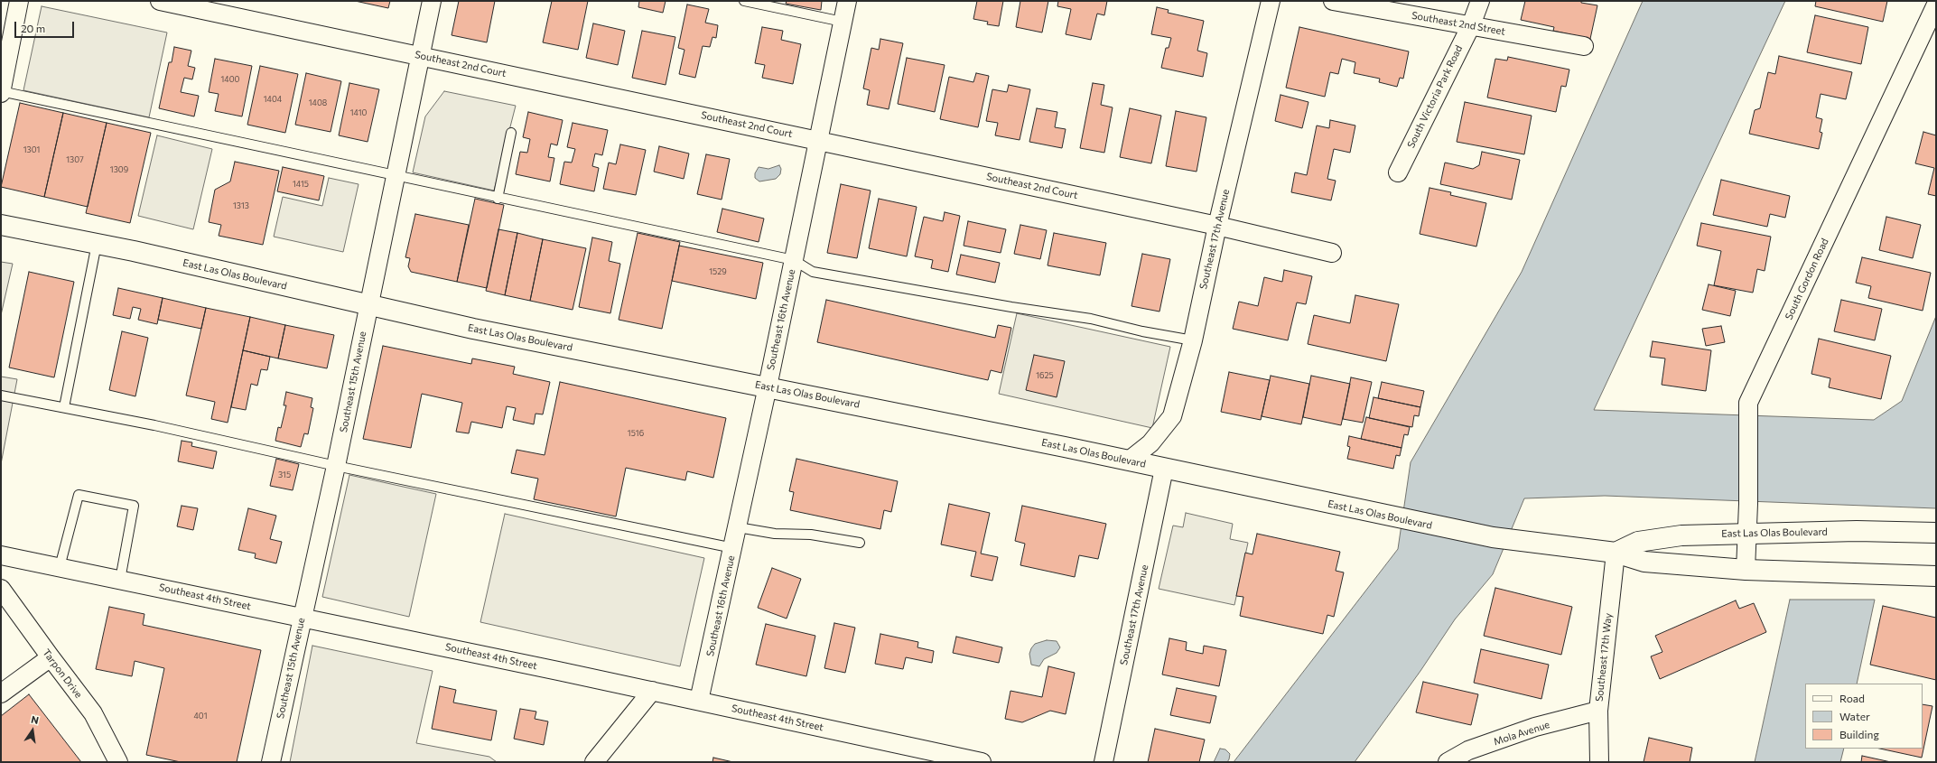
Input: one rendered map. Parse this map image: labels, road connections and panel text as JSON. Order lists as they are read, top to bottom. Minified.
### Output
{"streets":{"main road":["East Las Olas Boulevard"],"street":["Southeast 2nd Street","Southeast 2nd Court","South Victoria Park Road","Southeast 17th Avenue","South Gordon Road","Southeast 16th Avenue","Southeast 15th Avenue","Southeast 4th Street","Southeast 17th Way","Tarpon Drive","Mola Avenue"]},"crossings":[["Southeast 2nd Street","South Victoria Park Road"],["Southeast 2nd Court","Southeast 17th Avenue"],["Southeast 2nd Court","Southeast 16th Avenue"],["Southeast 2nd Court","Southeast 15th Avenue"],["Southeast 17th Avenue","East Las Olas Boulevard"],["East Las Olas Boulevard","South Gordon Road"],["East Las Olas Boulevard","Southeast 16th Avenue"],["East Las Olas Boulevard","Southeast 15th Avenue"],["East Las Olas Boulevard","Southeast 17th Way"],["Southeast 16th Avenue","Southeast 4th Street"],["Southeast 15th Avenue","Southeast 4th Street"],["Southeast 17th Way","Mola Avenue"]],"house_numbers":["1400","1404","1408","1410","1301","1307","1309","1415","1313","1529","1625","1516","315","401"],"legend":["Road","Water","Building"],"scale_bar":"20 m","north":"top"}
